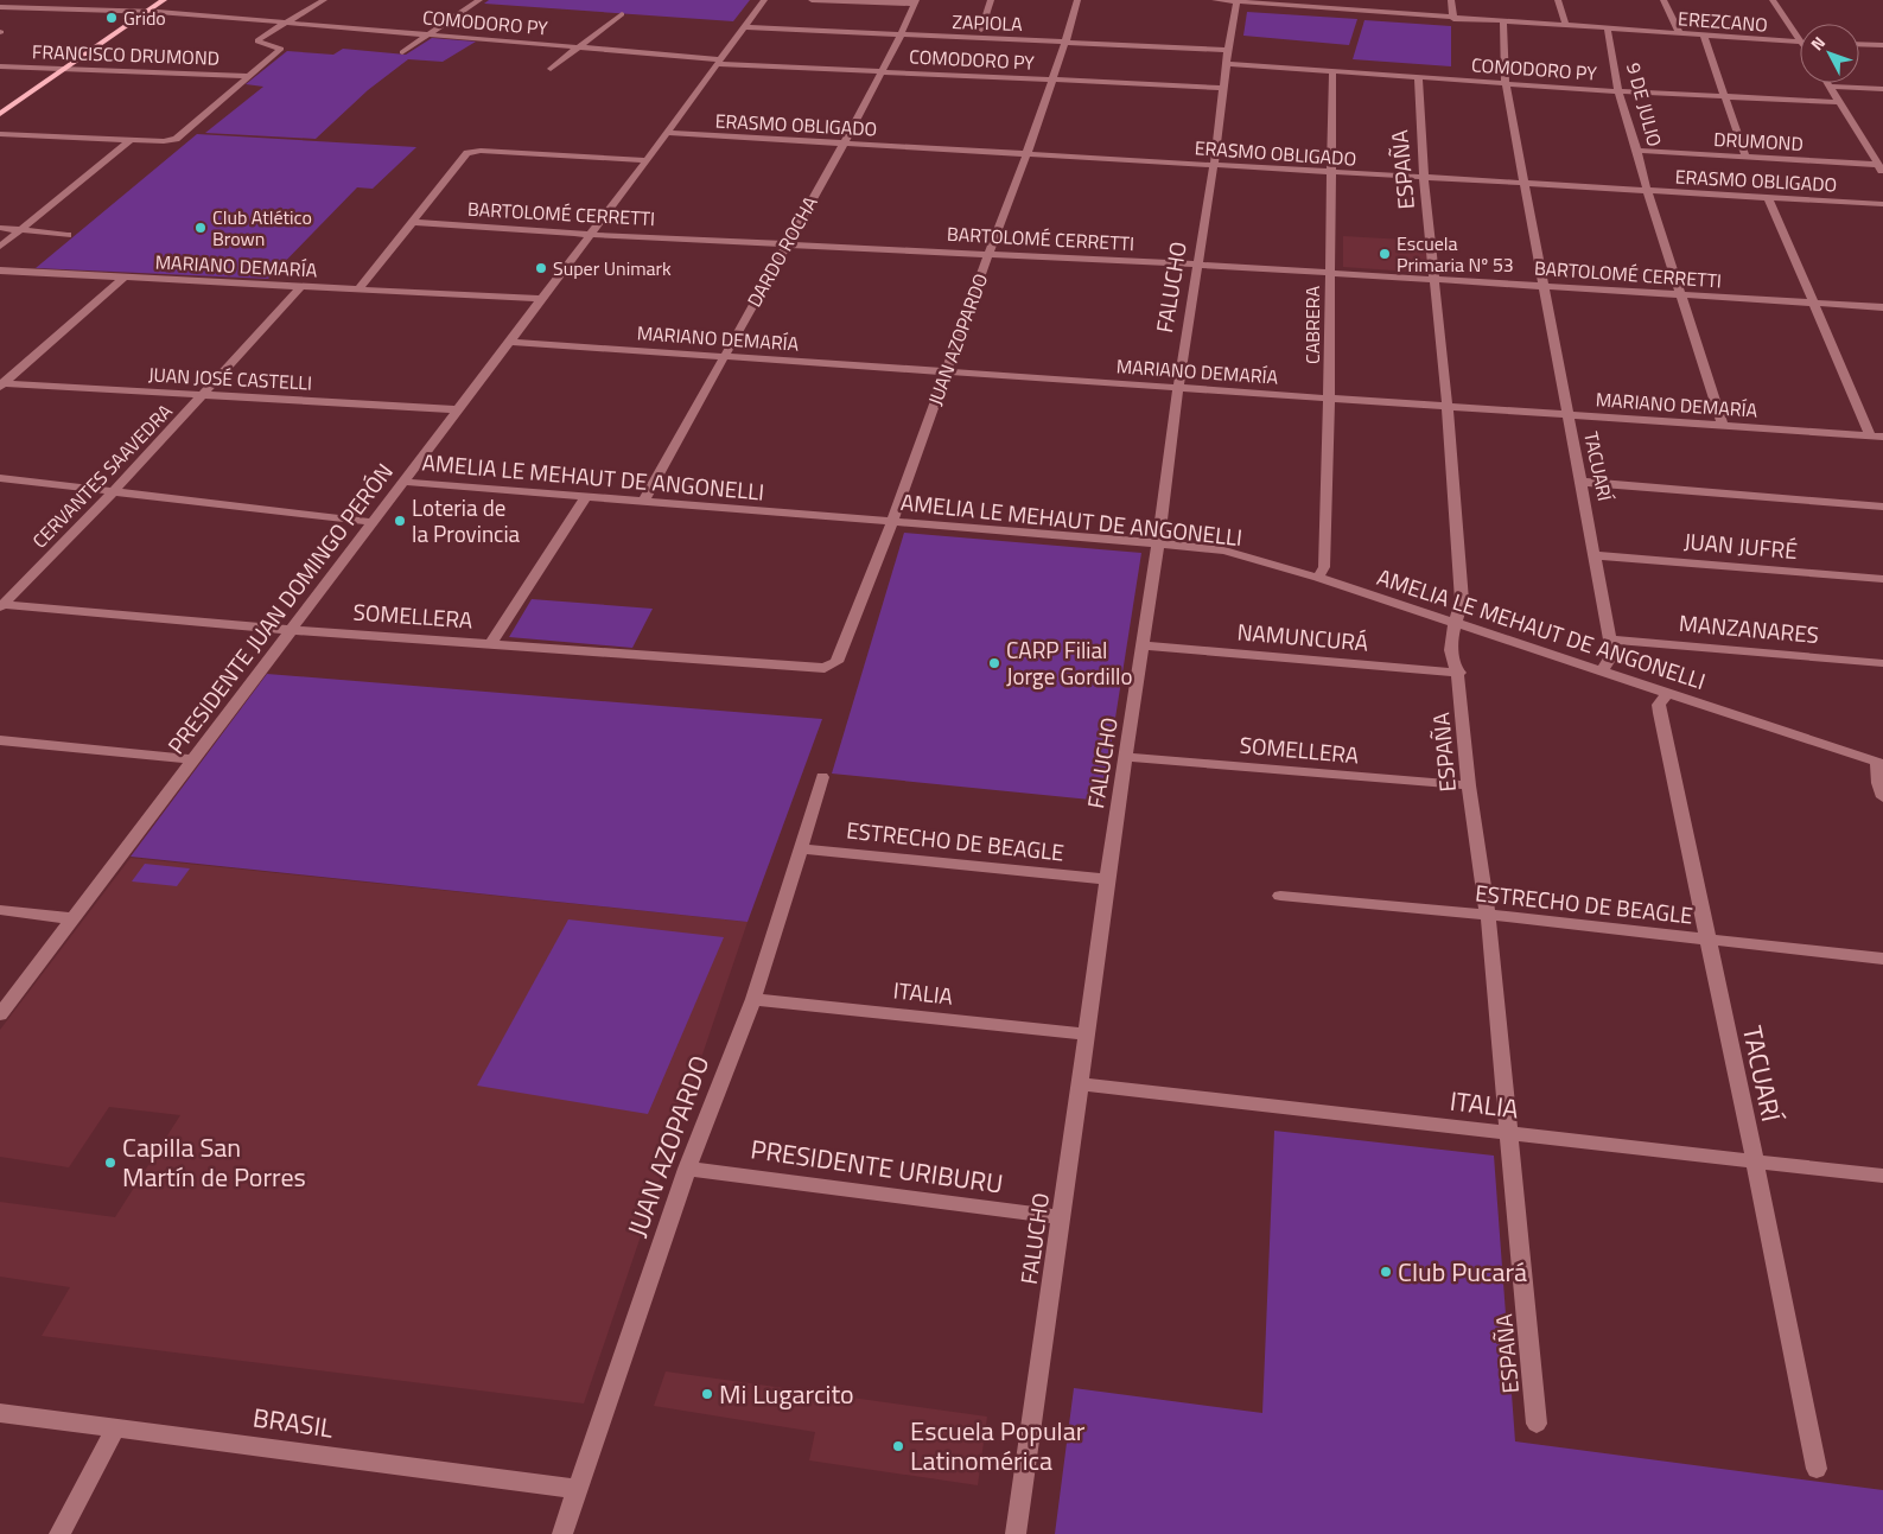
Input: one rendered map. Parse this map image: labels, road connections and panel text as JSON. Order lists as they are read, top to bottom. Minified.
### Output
{"streets":{"street":["EREZCANO","COMODORO PY","ZAPIOLA","FRANCISCO DRUMOND","9 DE JULIO","ERASMO OBLIGADO","DRUMOND","ESPAÑA","BARTOLOMÉ CERRETTI","DARDO ROCHA","MARIANO DEMARÍA","FALUCHO","CABRERA","JUAN AZOPARDO","JUAN JOSÉ CASTELLI","TACUARÍ","CERVANTES SAAVEDRA","AMELIA LE MEHAUT DE ANGONELLI","JUAN JUFRÉ","PRESIDENTE JUAN DOMINGO PERÓN","SOMELLERA","MANZANARES","NAMUNCURÁ","ESTRECHO DE BEAGLE","ITALIA","PRESIDENTE URIBURU","BRASIL"]},"crossings":[["EREZCANO","9 DE JULIO"],["EREZCANO","FALUCHO"],["EREZCANO","TACUARÍ"],["COMODORO PY","ZAPIOLA"],["COMODORO PY","9 DE JULIO"],["COMODORO PY","ESPAÑA"],["COMODORO PY","DARDO ROCHA"],["COMODORO PY","FALUCHO"],["COMODORO PY","CABRERA"],["COMODORO PY","JUAN AZOPARDO"],["COMODORO PY","TACUARÍ"],["COMODORO PY","PRESIDENTE JUAN DOMINGO PERÓN"],["ZAPIOLA","DARDO ROCHA"],["ZAPIOLA","FALUCHO"],["ZAPIOLA","JUAN AZOPARDO"],["ZAPIOLA","PRESIDENTE JUAN DOMINGO PERÓN"],["9 DE JULIO","ERASMO OBLIGADO"],["9 DE JULIO","DRUMOND"],["9 DE JULIO","BARTOLOMÉ CERRETTI"],["9 DE JULIO","MARIANO DEMARÍA"],["ERASMO OBLIGADO","ESPAÑA"],["ERASMO OBLIGADO","DARDO ROCHA"],["ERASMO OBLIGADO","FALUCHO"],["ERASMO OBLIGADO","CABRERA"],["ERASMO OBLIGADO","JUAN AZOPARDO"],["ERASMO OBLIGADO","TACUARÍ"],["ERASMO OBLIGADO","PRESIDENTE JUAN DOMINGO PERÓN"],["ESPAÑA","BARTOLOMÉ CERRETTI"],["ESPAÑA","MARIANO DEMARÍA"],["ESPAÑA","AMELIA LE MEHAUT DE ANGONELLI"],["ESPAÑA","SOMELLERA"],["ESPAÑA","NAMUNCURÁ"],["ESPAÑA","ESTRECHO DE BEAGLE"],["ESPAÑA","ITALIA"],["BARTOLOMÉ CERRETTI","DARDO ROCHA"],["BARTOLOMÉ CERRETTI","FALUCHO"],["BARTOLOMÉ CERRETTI","CABRERA"],["BARTOLOMÉ CERRETTI","JUAN AZOPARDO"],["BARTOLOMÉ CERRETTI","TACUARÍ"],["BARTOLOMÉ CERRETTI","PRESIDENTE JUAN DOMINGO PERÓN"],["DARDO ROCHA","MARIANO DEMARÍA"],["DARDO ROCHA","AMELIA LE MEHAUT DE ANGONELLI"],["MARIANO DEMARÍA","FALUCHO"],["MARIANO DEMARÍA","CABRERA"],["MARIANO DEMARÍA","JUAN AZOPARDO"],["MARIANO DEMARÍA","TACUARÍ"],["MARIANO DEMARÍA","CERVANTES SAAVEDRA"],["MARIANO DEMARÍA","PRESIDENTE JUAN DOMINGO PERÓN"],["FALUCHO","AMELIA LE MEHAUT DE ANGONELLI"],["FALUCHO","SOMELLERA"],["FALUCHO","NAMUNCURÁ"],["FALUCHO","ESTRECHO DE BEAGLE"],["FALUCHO","ITALIA"],["FALUCHO","PRESIDENTE URIBURU"],["CABRERA","AMELIA LE MEHAUT DE ANGONELLI"],["JUAN AZOPARDO","AMELIA LE MEHAUT DE ANGONELLI"],["JUAN AZOPARDO","SOMELLERA"],["JUAN AZOPARDO","ESTRECHO DE BEAGLE"],["JUAN AZOPARDO","ITALIA"],["JUAN AZOPARDO","PRESIDENTE URIBURU"],["JUAN AZOPARDO","BRASIL"],["JUAN JOSÉ CASTELLI","CERVANTES SAAVEDRA"],["JUAN JOSÉ CASTELLI","PRESIDENTE JUAN DOMINGO PERÓN"],["TACUARÍ","AMELIA LE MEHAUT DE ANGONELLI"],["TACUARÍ","JUAN JUFRÉ"],["TACUARÍ","MANZANARES"],["TACUARÍ","ESTRECHO DE BEAGLE"],["TACUARÍ","ITALIA"],["CERVANTES SAAVEDRA","SOMELLERA"],["AMELIA LE MEHAUT DE ANGONELLI","PRESIDENTE JUAN DOMINGO PERÓN"],["PRESIDENTE JUAN DOMINGO PERÓN","SOMELLERA"]],"places":["Grido","Club Atlético Brown","Escuela Primaria Nº 53","Super Unimark","Loteria de la Provincia","CARP Filial Jorge Gordillo","Capilla San Martín de Porres","Club Pucará","Mi Lugarcito","Escuela Popular Latinomérica"],"north":"top left"}
